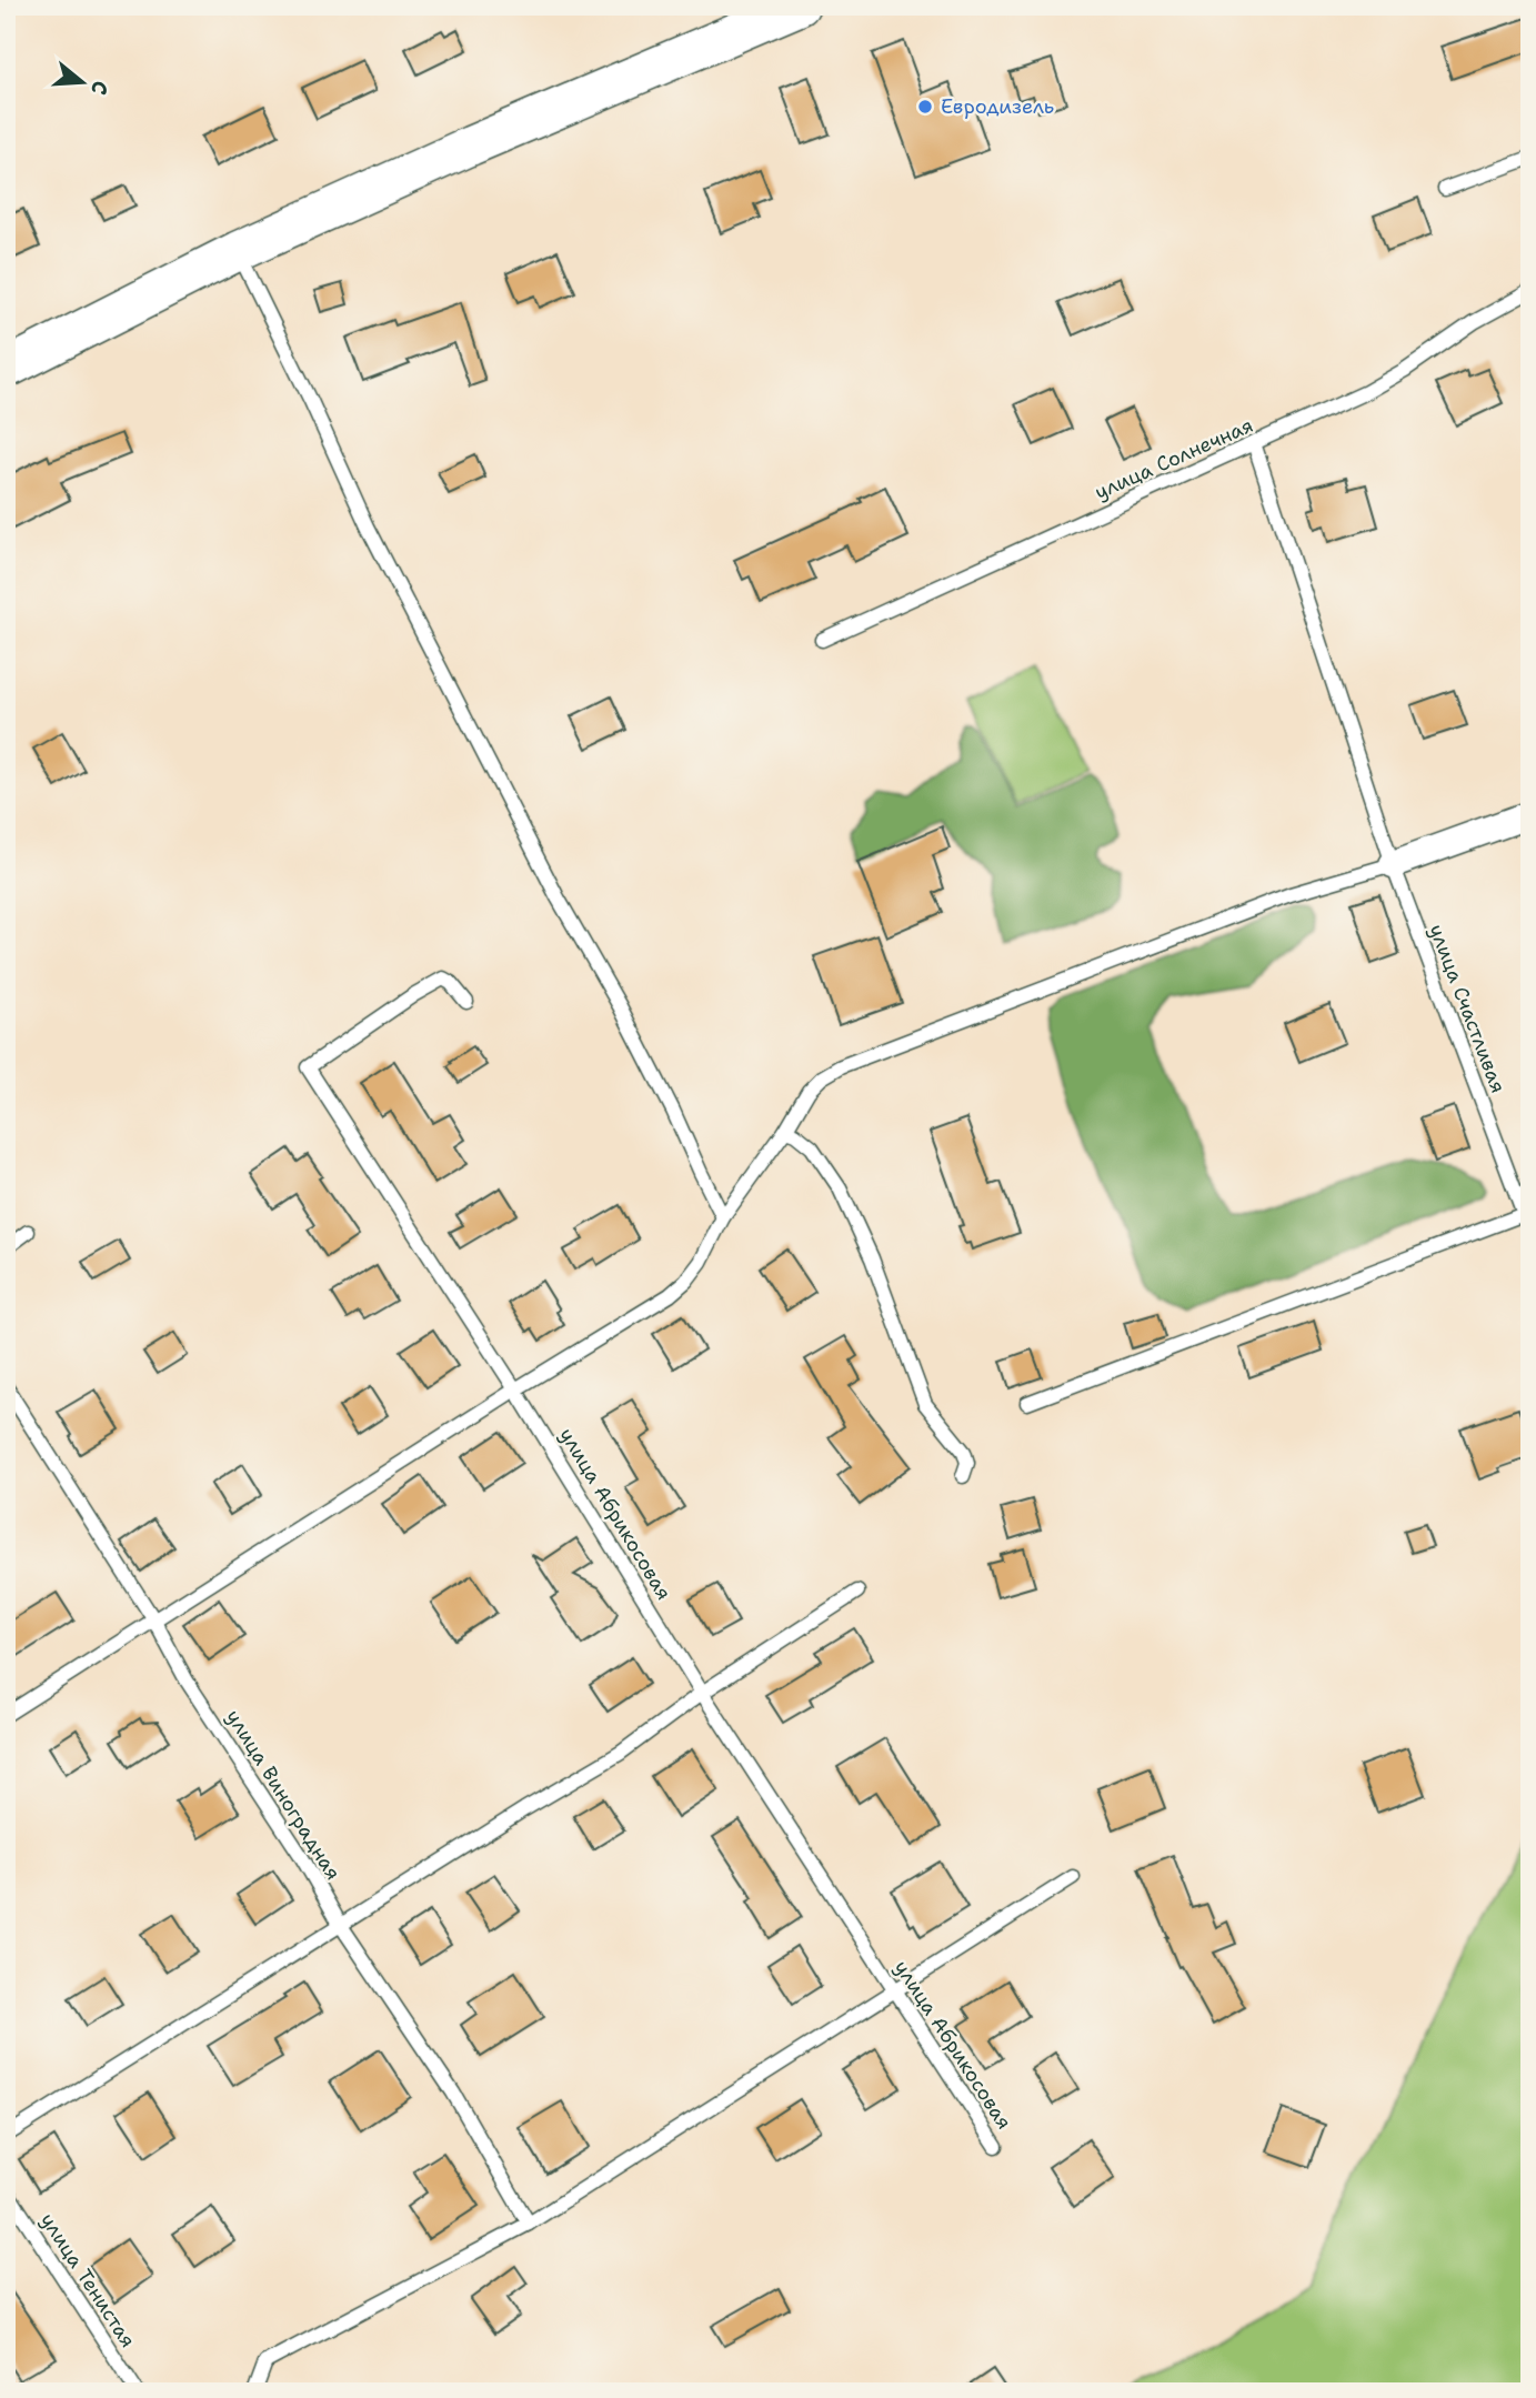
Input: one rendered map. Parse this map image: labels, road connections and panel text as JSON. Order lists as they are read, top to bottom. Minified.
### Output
{"streets":{"lane":["улица Солнечная","улица Счастливая","улица Абрикосовая","улица Виноградная","улица Тенистая"]},"crossings":[["улица Солнечная","улица Счастливая"]],"places":["Евродизель"],"north":"right"}
